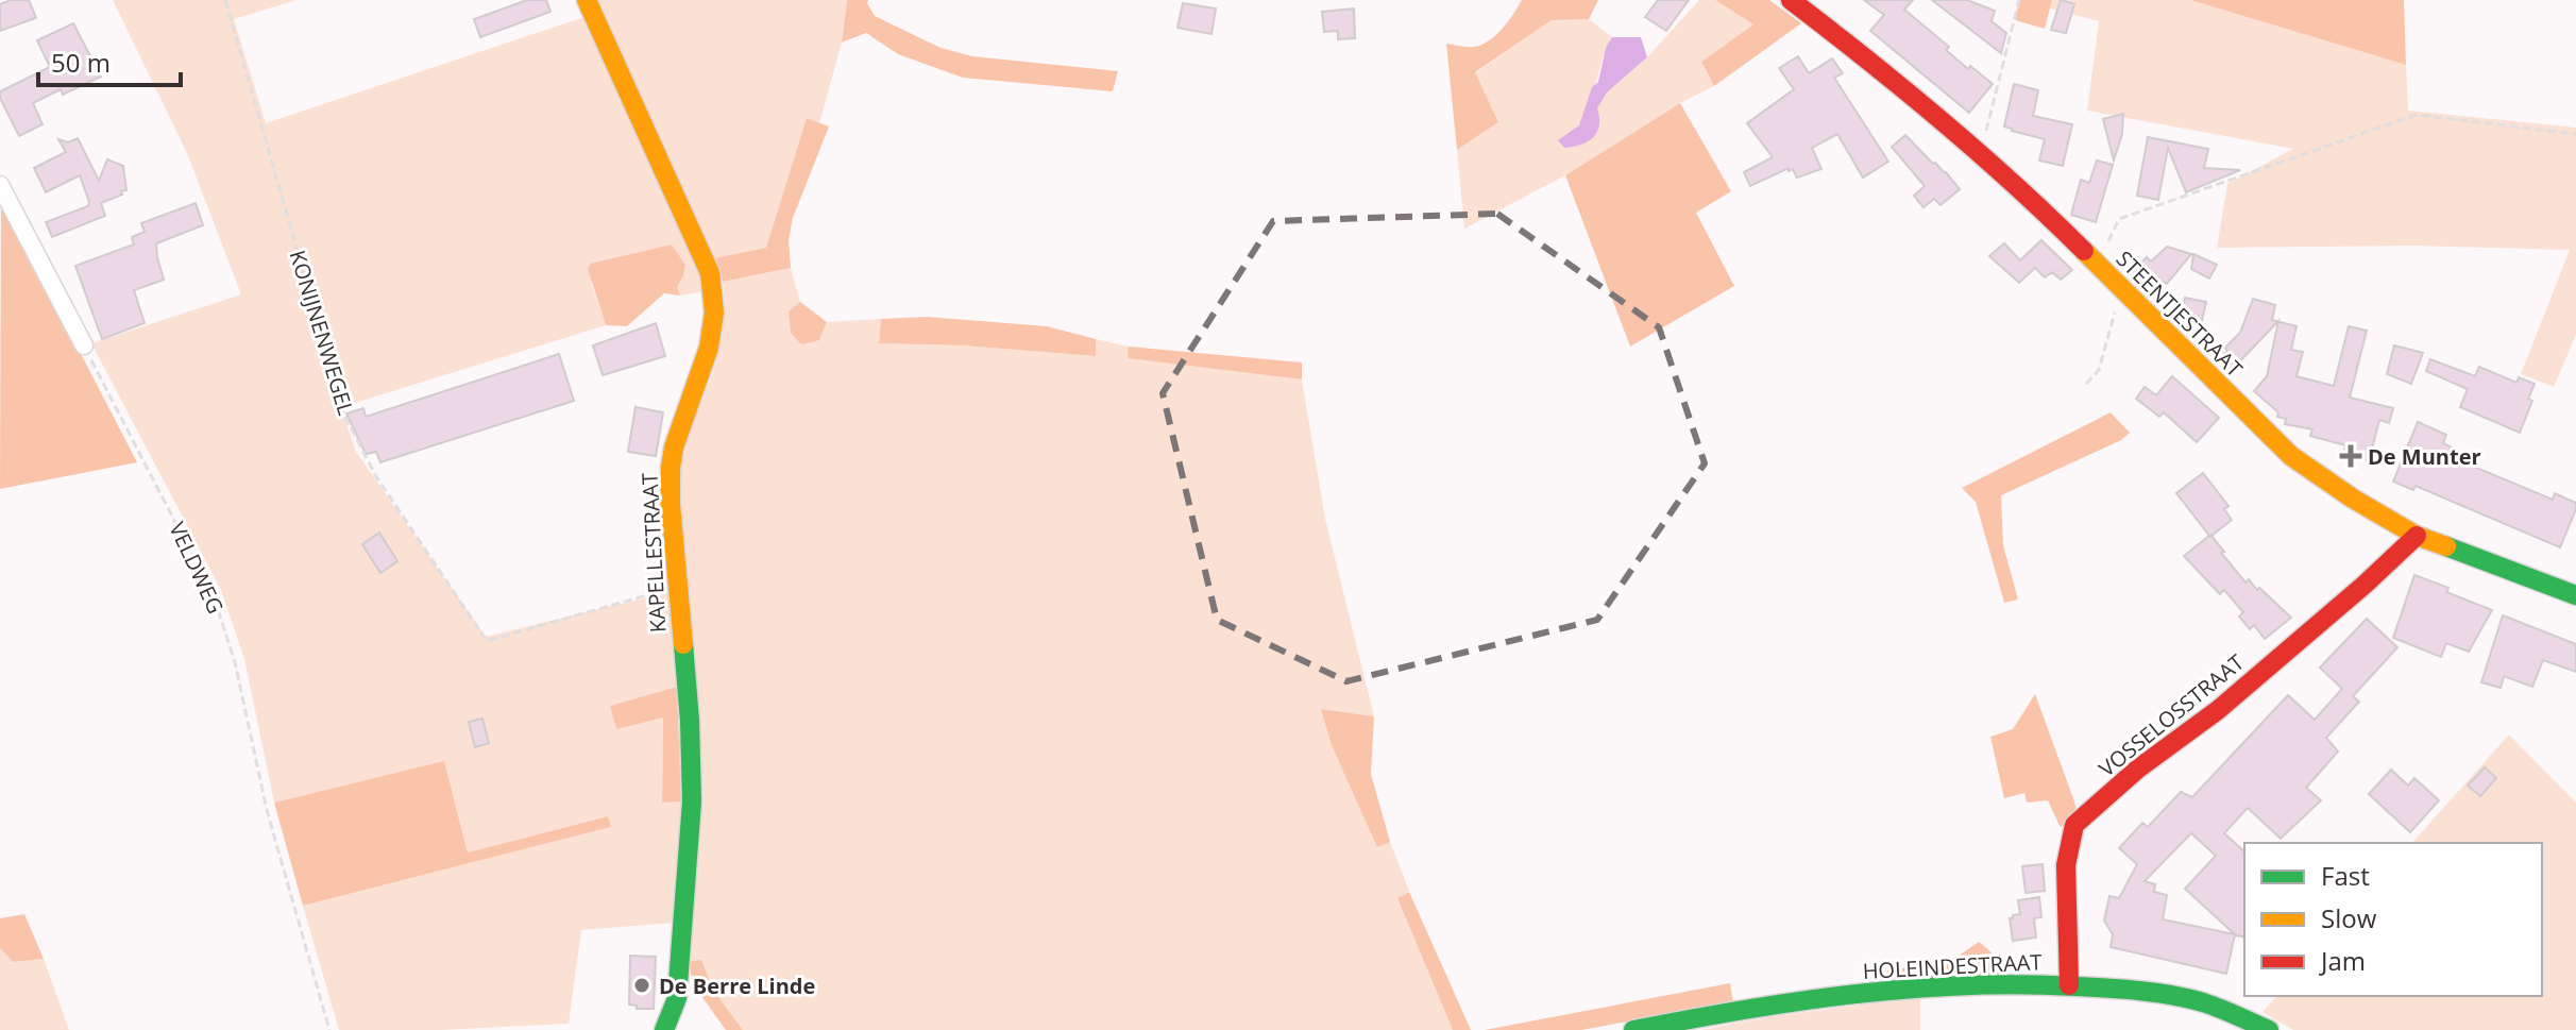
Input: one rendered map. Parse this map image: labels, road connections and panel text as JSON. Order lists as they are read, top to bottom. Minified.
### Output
{"streets":{"street":["STEENTJESTRAAT","KAPELLESTRAAT","VOSSELOSSTRAAT","HOLEINDESTRAAT"],"path":["KONIJNENWEGEL","VELDWEG"]},"crossings":[["STEENTJESTRAAT","VOSSELOSSTRAAT"],["KONIJNENWEGEL","KAPELLESTRAAT"],["VOSSELOSSTRAAT","HOLEINDESTRAAT"]],"places":{"health":["De Munter"],"other":["De Berre Linde"]},"legend":["Fast","Slow","Jam"],"scale_bar":"50 m"}
